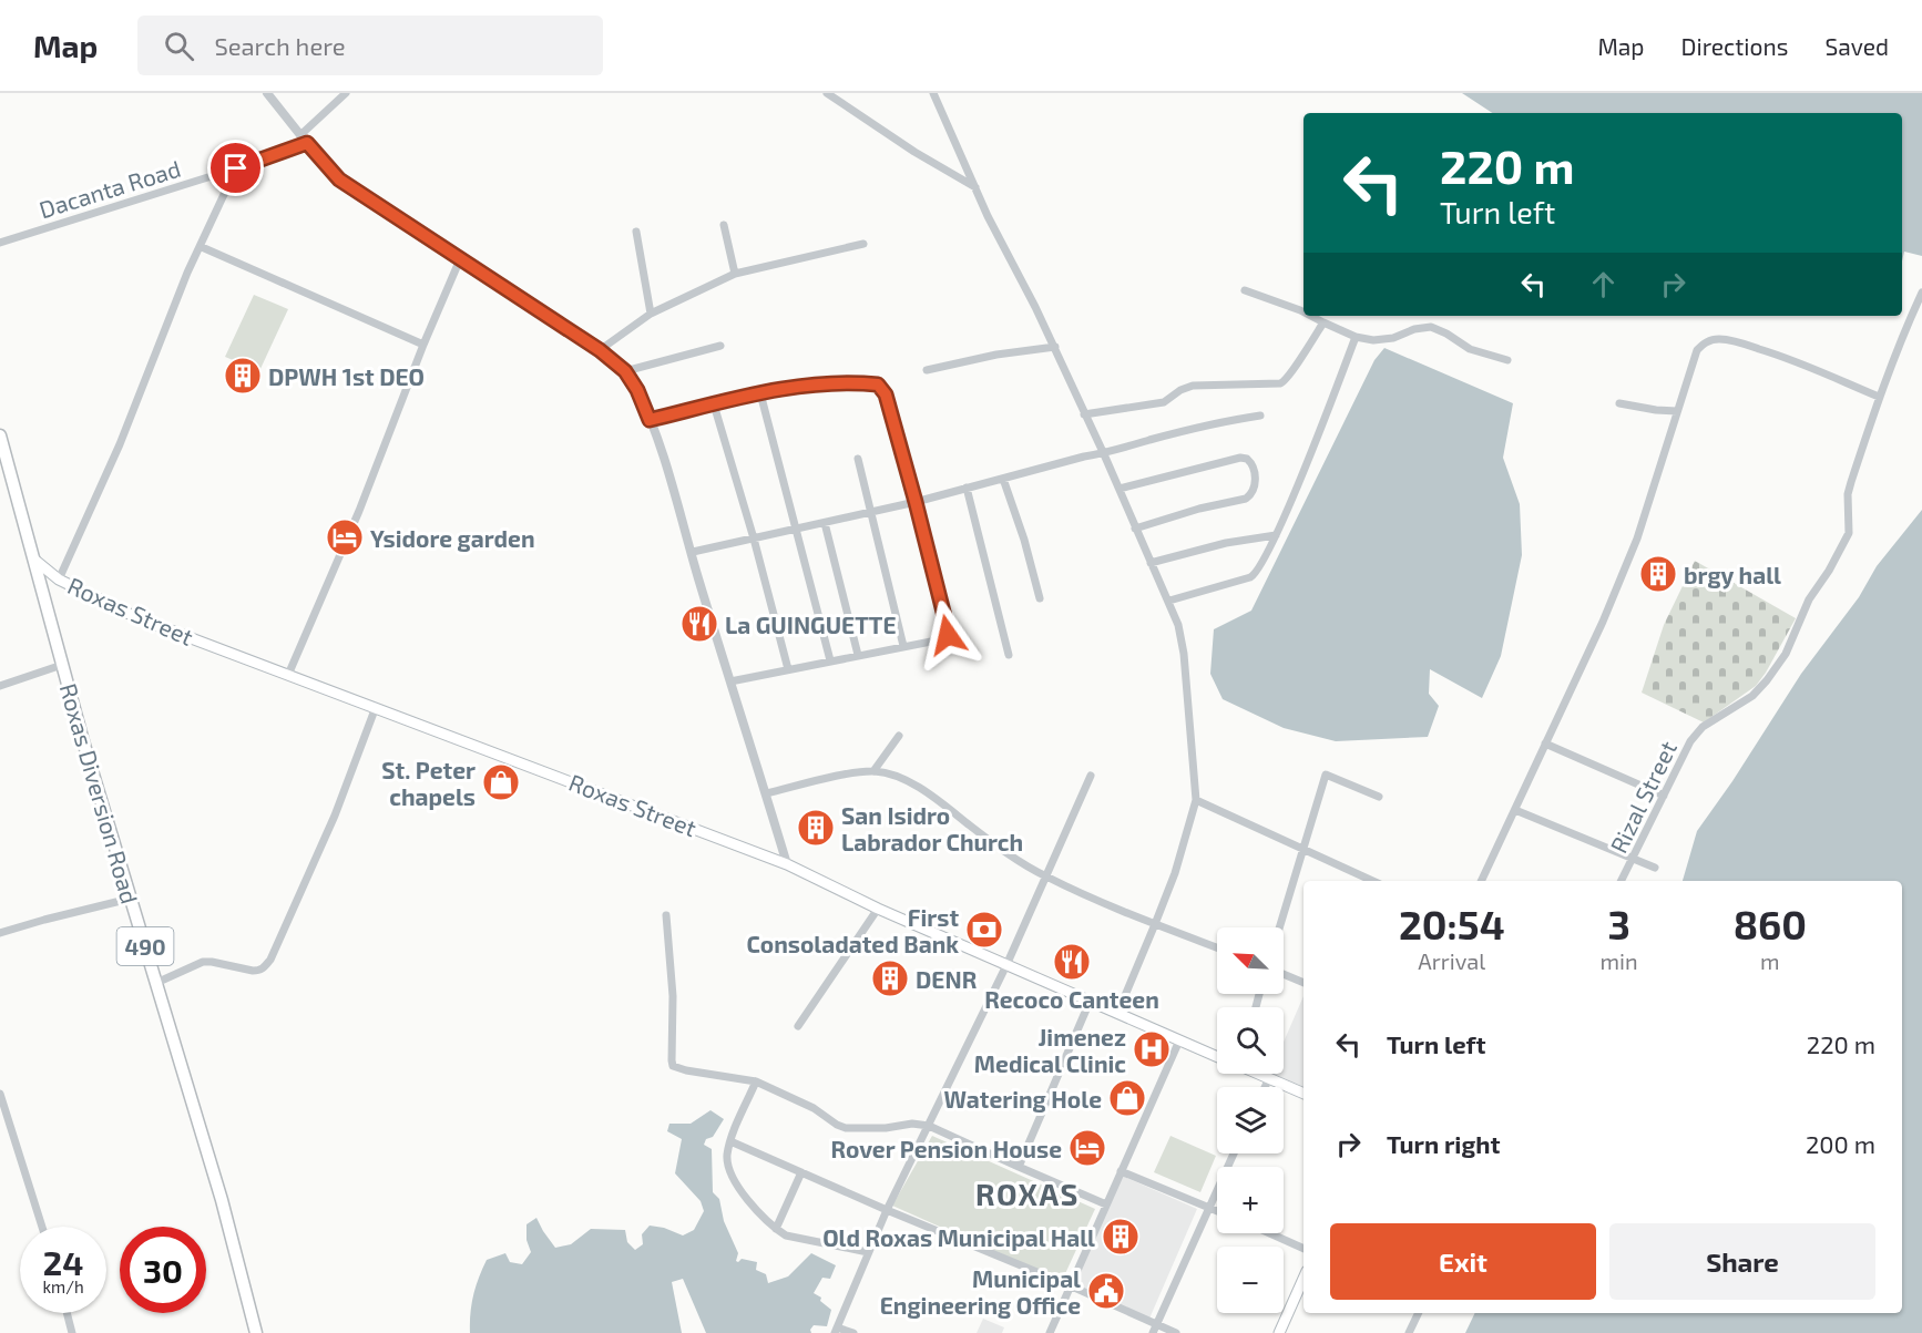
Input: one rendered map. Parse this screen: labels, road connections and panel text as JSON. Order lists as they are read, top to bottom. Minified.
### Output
{"streets":{"main road":["Roxas Street","Roxas Diversion Road","490"],"street":["Dacanta Road","Rizal Street"]},"crossings":[["Roxas Street","Roxas Diversion Road"],["Roxas Street","490"],["Roxas Diversion Road","490"]],"districts":["ROXAS"],"places":{"building":["DPWH 1st DEO","brgy hall","San Isidro Labrador Church","DENR","Old Roxas Municipal Hall"],"hotel":["Ysidore garden","Rover Pension House"],"restaurant":["La GUINGUETTE","Recoco Canteen"],"shop":["St. Peter chapels","Watering Hole"],"bank":["First Consoladated Bank"],"hospital":["Jimenez Medical Clinic"],"public building":["Municipal Engineering Office"]},"north":"top left","page":{"header":"Map","search":"Search here","nav":["Map","Directions","Saved"],"turn":["220 m","Turn left"],"eta":["20:54","Arrival","3","min","860","m"],"map_buttons":["+","−"],"list":[{"name":"Turn left","value":"220 m"},{"name":"Turn right","value":"200 m"}],"buttons":["Exit","Share"],"speed":"24 km/h","limit":"30"}}
